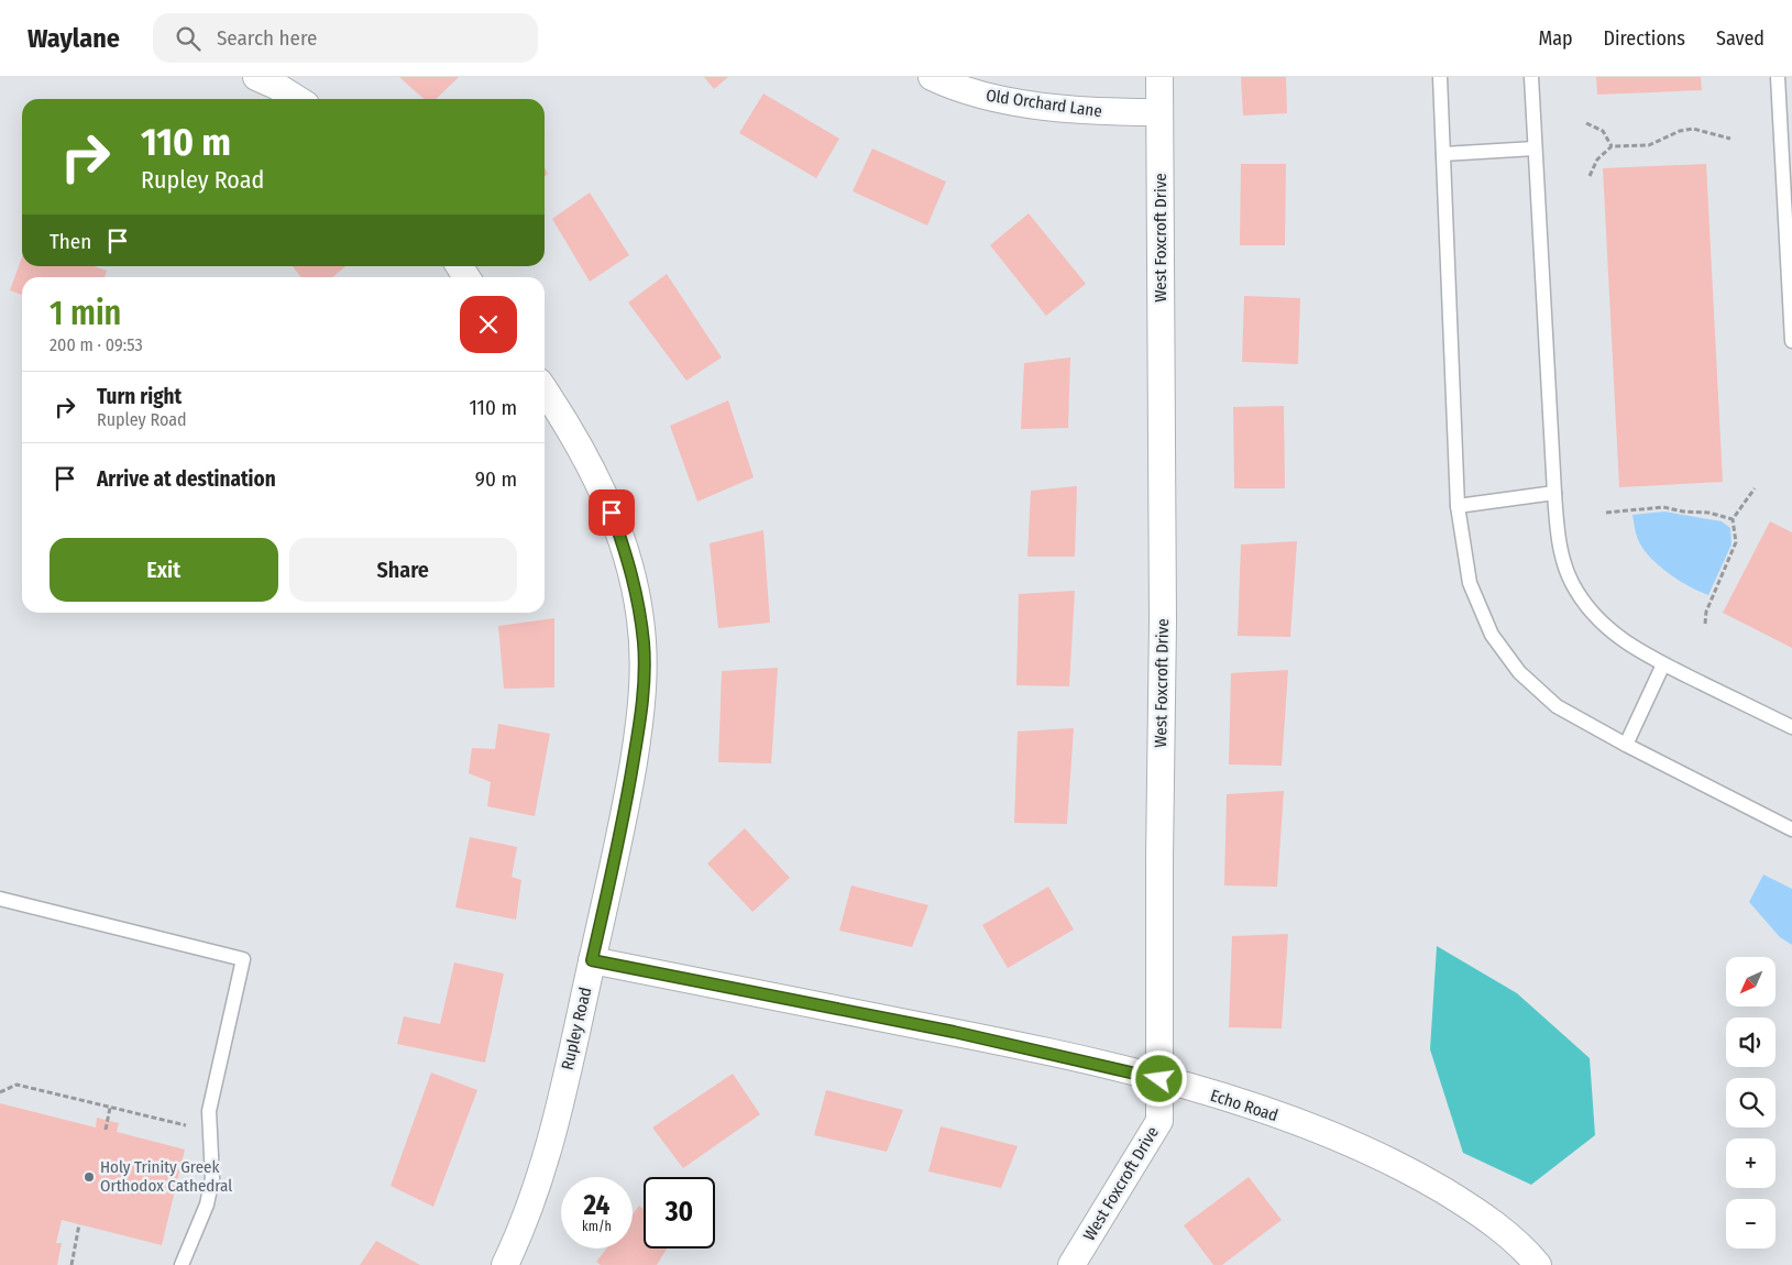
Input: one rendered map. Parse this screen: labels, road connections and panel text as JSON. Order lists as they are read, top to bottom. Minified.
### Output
{"streets":{"street":["Old Orchard Lane","West Foxcroft Drive","Rupley Road","Echo Road"]},"crossings":[["Old Orchard Lane","West Foxcroft Drive"],["West Foxcroft Drive","Echo Road"],["Rupley Road","Echo Road"]],"places":["Holy Trinity Greek Orthodox Cathedral"],"north":"bottom left","page":{"header":"Waylane","search":"Search here","nav":["Map","Directions","Saved"],"turn":["110 m","Rupley Road"],"then":"Then","heading":["1 min","200 m · 09:53"],"list":[{"name":"Turn right","note":"Rupley Road","value":"110 m"},{"name":"Arrive at destination","value":"90 m"}],"buttons":["Exit","Share"],"map_buttons":["+","−"],"speed":"24 km/h","limit":"30"}}
